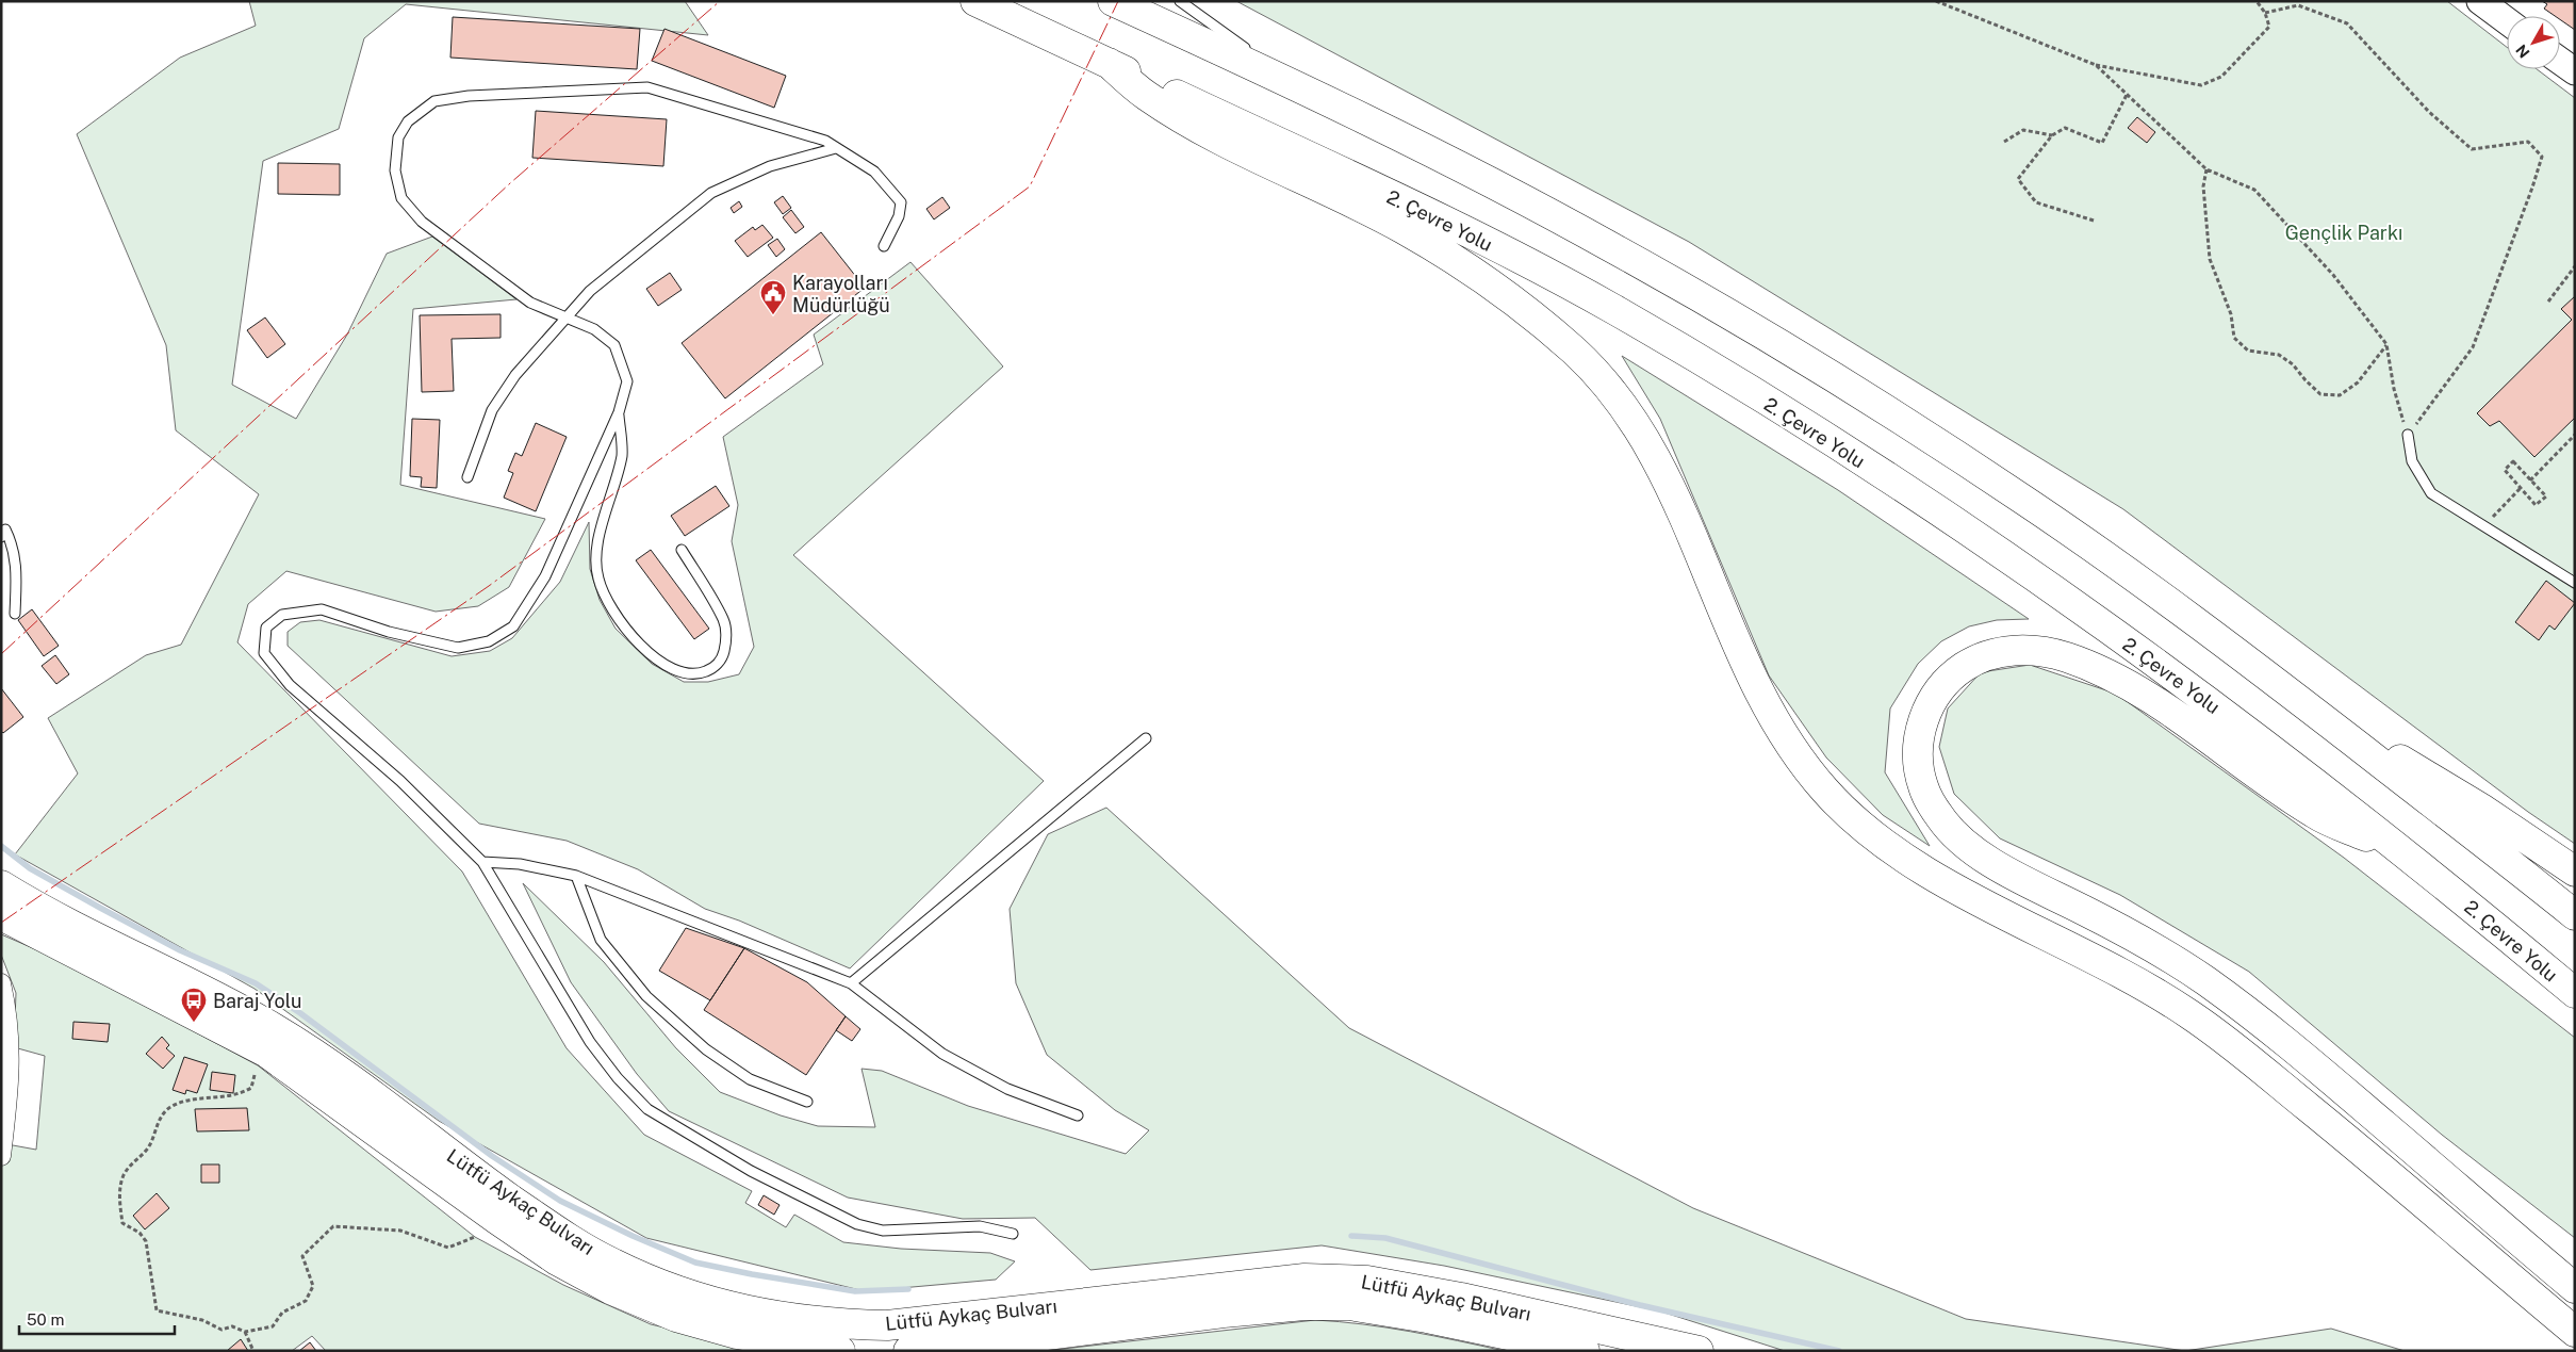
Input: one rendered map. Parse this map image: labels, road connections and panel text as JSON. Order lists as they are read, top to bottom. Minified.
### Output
{"streets":{"main road":["2. Çevre Yolu","Lütfü Aykaç Bulvarı"]},"parks":["Gençlik Parkı"],"places":{"public building":["Karayolları Müdürlüğü"],"bus stop":["Baraj Yolu"]},"scale_bar":"50 m","north":"bottom left"}
